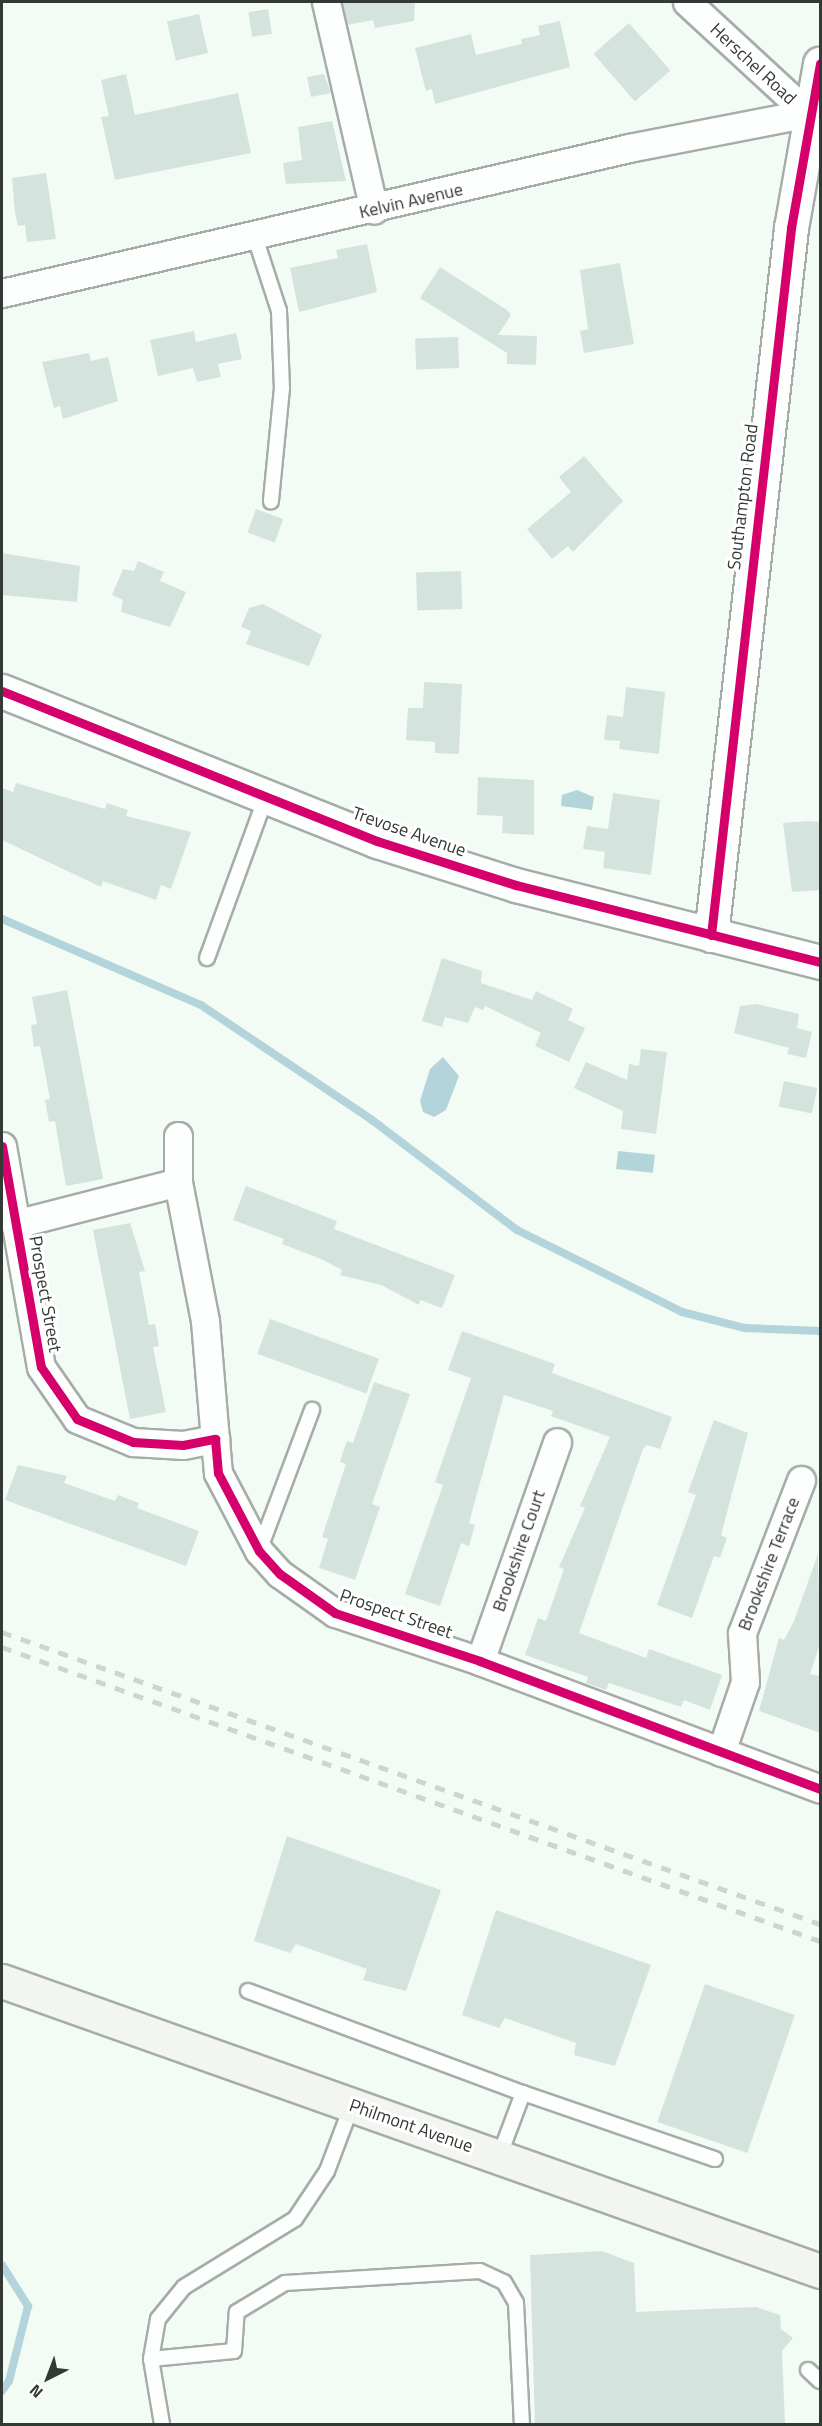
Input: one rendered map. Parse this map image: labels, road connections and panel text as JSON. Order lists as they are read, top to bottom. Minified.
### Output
{"streets":{"main road":["Philmont Avenue"],"street":["Herschel Road","Kelvin Avenue","Southampton Road","Trevose Avenue","Prospect Street","Brookshire Court","Brookshire Terrace"]},"crossings":[["Herschel Road","Kelvin Avenue"],["Herschel Road","Southampton Road"],["Kelvin Avenue","Southampton Road"],["Southampton Road","Trevose Avenue"],["Prospect Street","Brookshire Court"],["Prospect Street","Brookshire Terrace"]],"north":"bottom left"}
